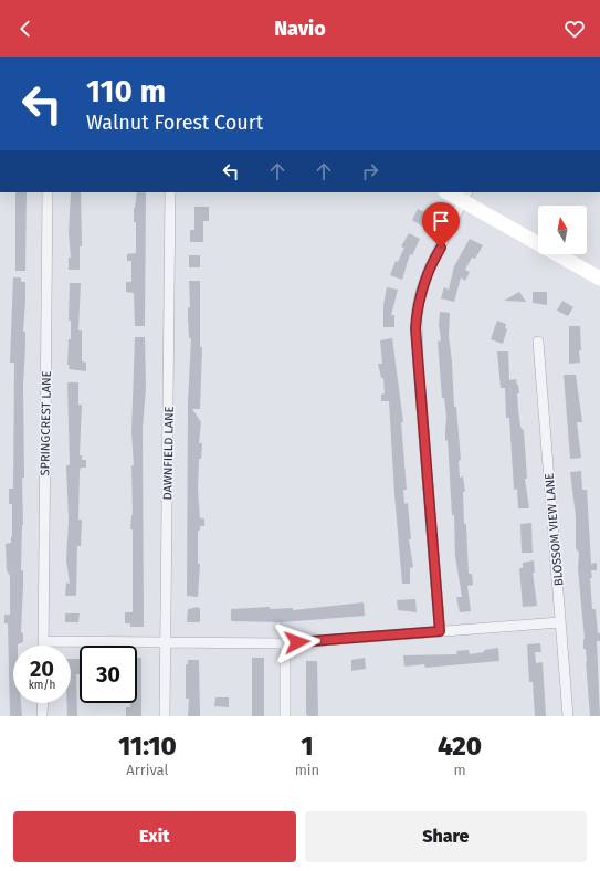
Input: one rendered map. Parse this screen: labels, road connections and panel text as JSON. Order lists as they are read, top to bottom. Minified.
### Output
{"streets":{"street":["SPRINGCREST LANE","DAWNFIELD LANE","BLOSSOM VIEW LANE"]},"north":"top","page":{"header":"Navio","turn":["110 m","Walnut Forest Court"],"speed":"20 km/h","limit":"30","eta":["11:10","Arrival","1","min","420","m"],"buttons":["Exit","Share"]}}
